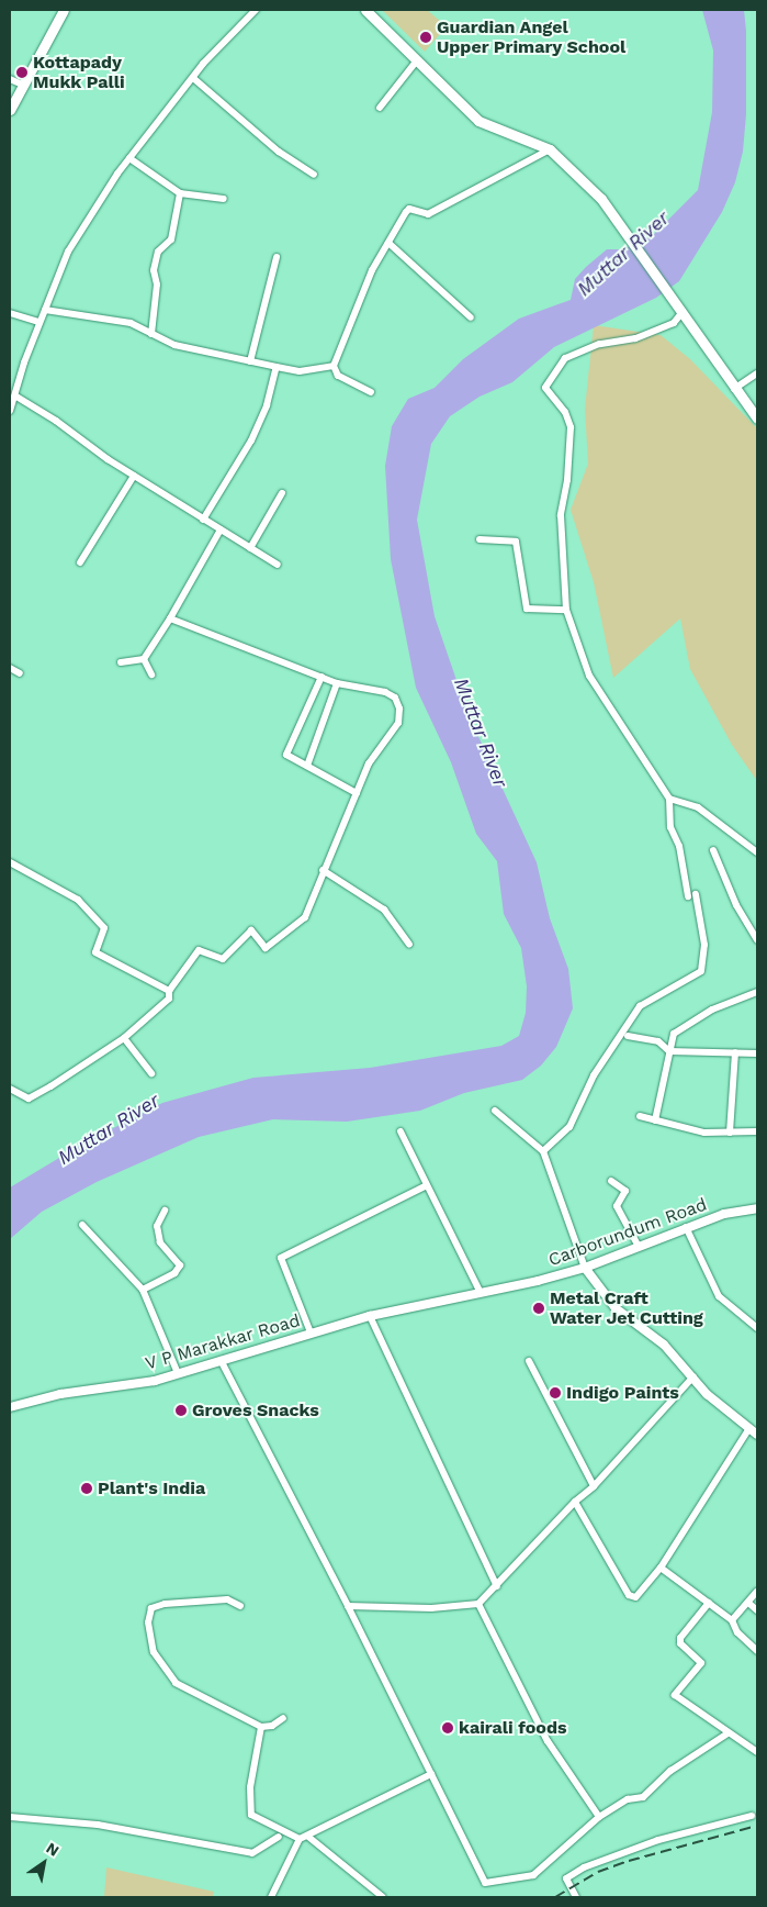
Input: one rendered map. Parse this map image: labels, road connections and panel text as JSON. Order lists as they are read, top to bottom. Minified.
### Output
{"streets":{"street":["Carborundum Road","V P Marakkar Road"]},"crossings":[["Carborundum Road","V P Marakkar Road"]],"water":["Muttar River"],"places":["Guardian Angel Upper Primary School","Kottapady Mukk Palli","Metal Craft Water Jet Cutting","Indigo Paints","Groves Snacks","Plant's India","kairali foods"],"north":"top right"}
